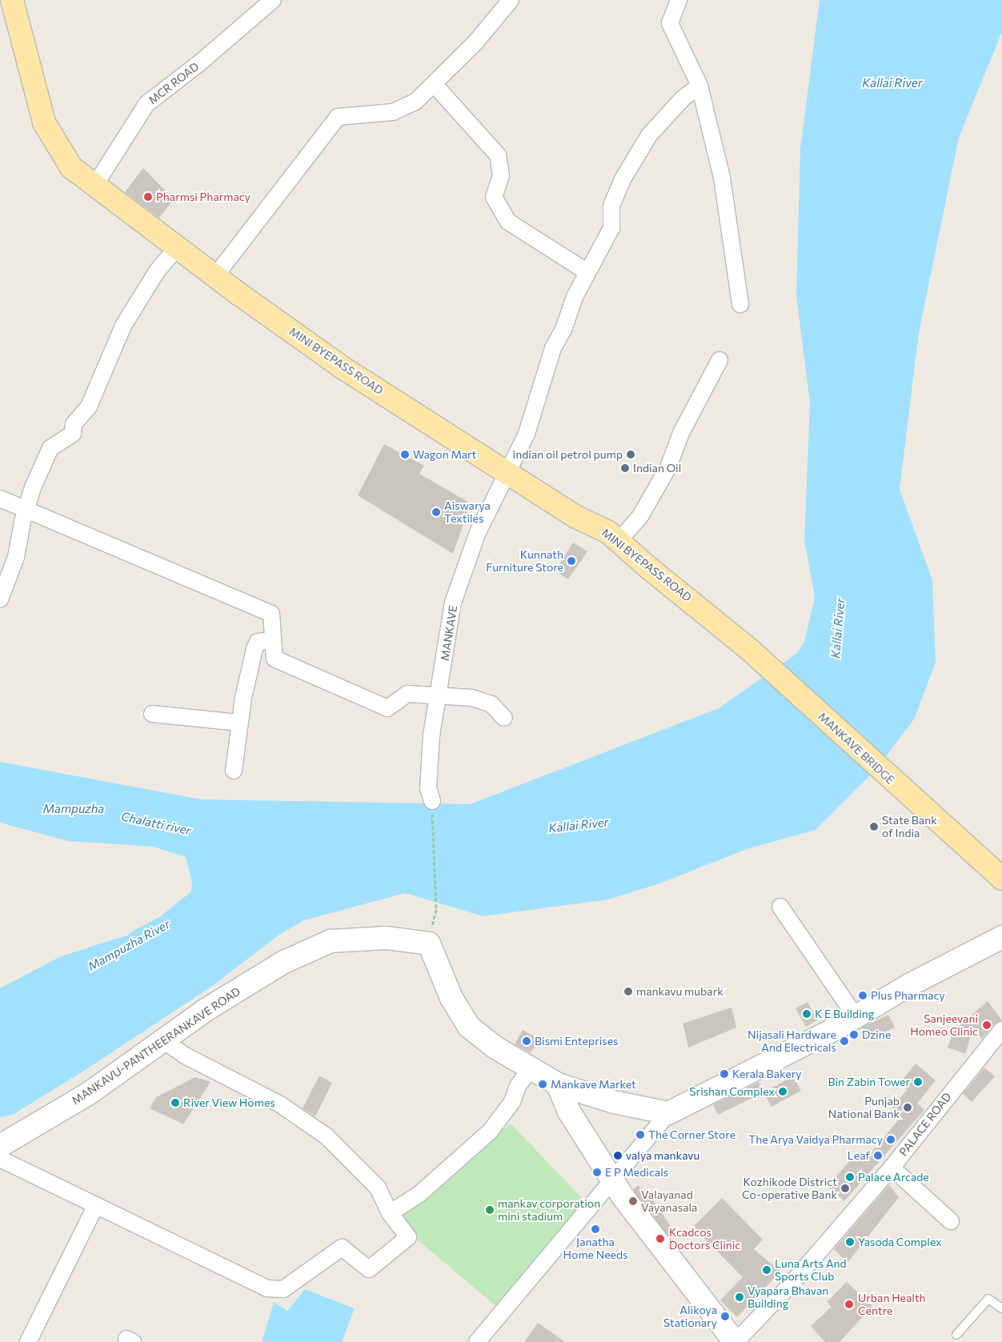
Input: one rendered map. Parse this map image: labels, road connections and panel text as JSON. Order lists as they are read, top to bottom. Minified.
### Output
{"streets":{"main road":["MINI BYEPASS ROAD","MANKAVE BRIDGE","MANKAVU-PANTHEERANKAVE ROAD"],"street":["MCR ROAD","MANKAVE","PALACE ROAD"]},"crossings":[["MCR ROAD","MINI BYEPASS ROAD"],["MINI BYEPASS ROAD","MANKAVE"],["MINI BYEPASS ROAD","MANKAVE BRIDGE"]],"water":["Kallai River","Mampuzha","Chalatti river","Mampuzha River"],"places":["Pharmsi Pharmacy","Wagon Mart","indian oil petrol pump","Indian Oil","Aiswarya Textiles","Kunnath Furniture Store","State Bank of India","mankavu mubark","Plus Pharmacy","K E Building","Sanjeevani Homeo Clinic","Dzine","Bismi Enteprises","Nijasali Hardware And Electricals","Kerala Bakery","Bin Zabin Tower","Mankave Market","Srishan Complex","River View Homes","Punjab National Bank","The Corner Store","The Arya Vaidya Pharmacy","valya mankavu","Leaf","E P Medicals","Palace Arcade","Kozhikode District Co-operative Bank","Valayanad Vayanasala","mankav corporation mini stadium","Janatha Home Needs","Kcadcos Doctors Clinic","Yasoda Complex","Luna Arts And Sports Club","Vyapara Bhavan Building","Urban Health Centre","Alikoya Stationary"]}
